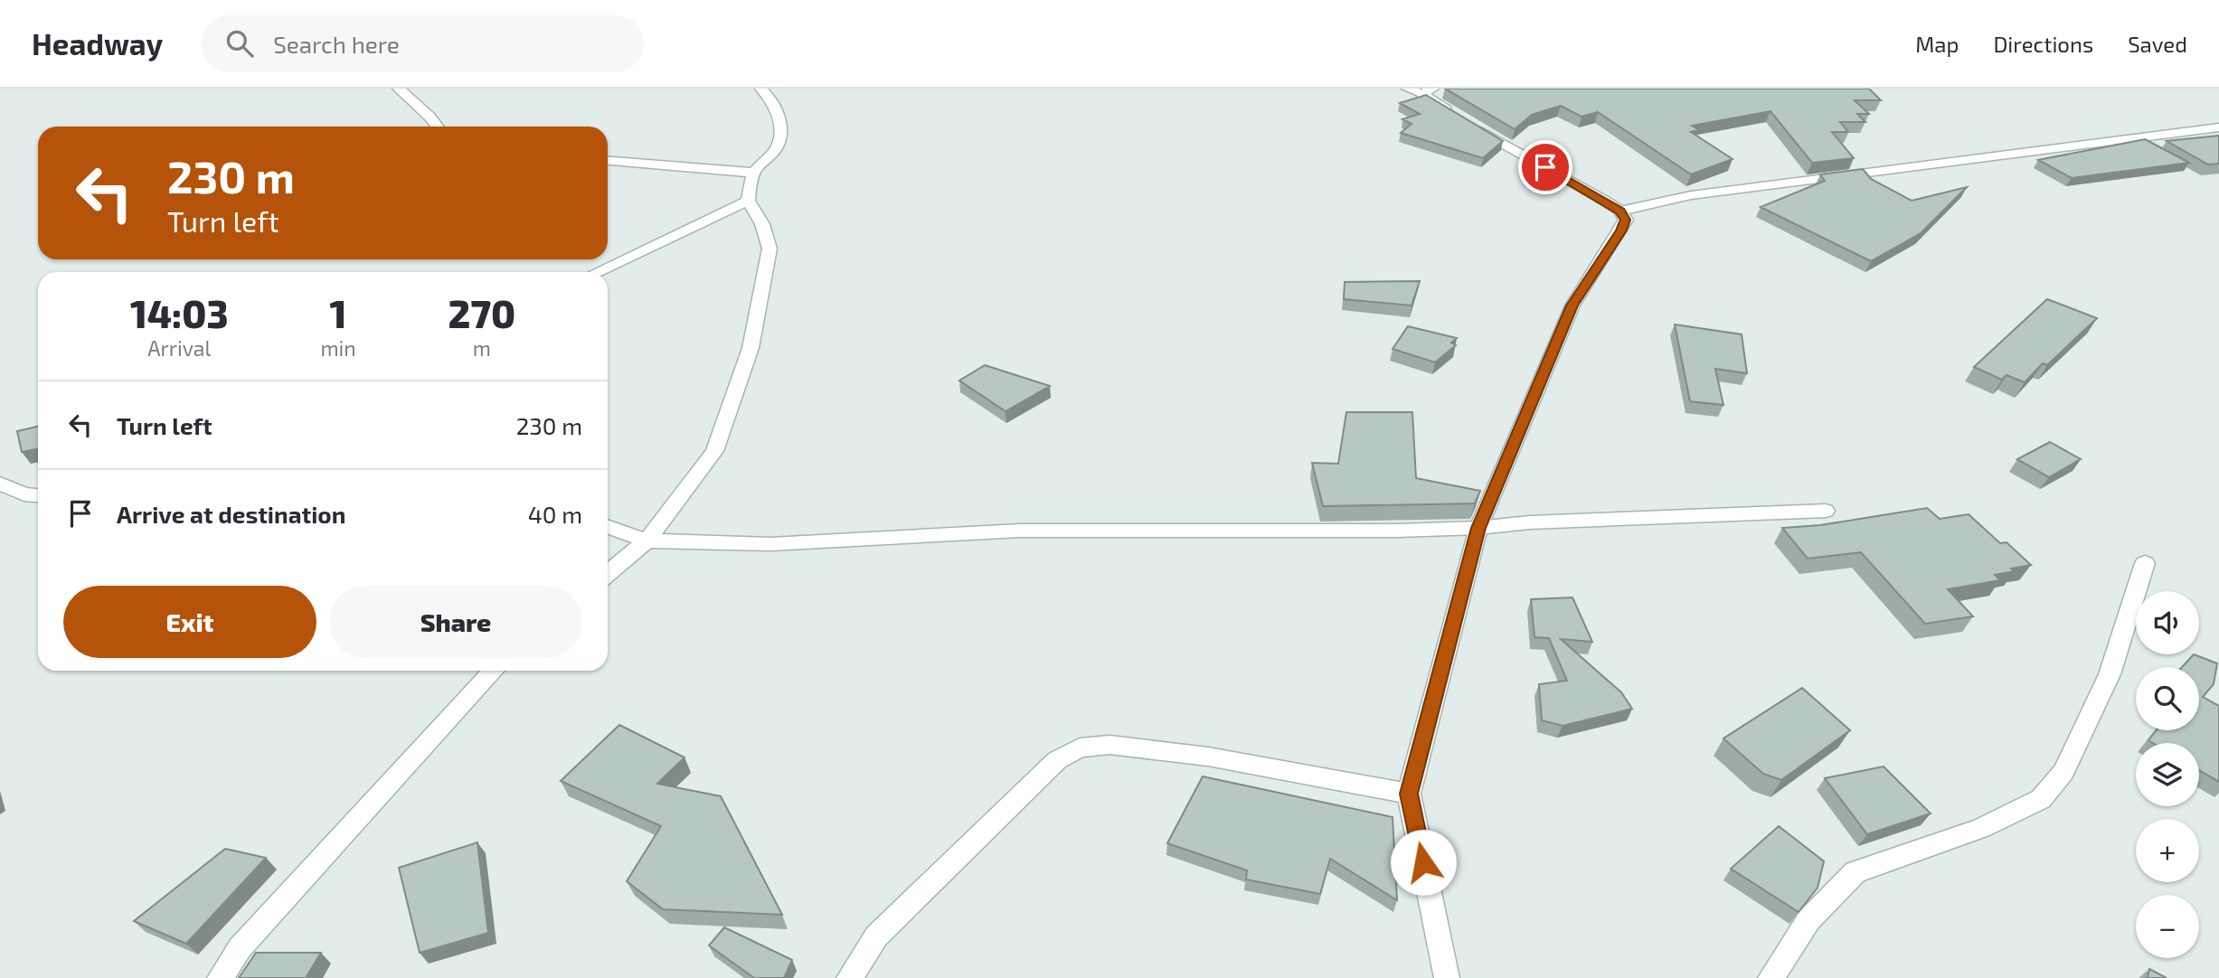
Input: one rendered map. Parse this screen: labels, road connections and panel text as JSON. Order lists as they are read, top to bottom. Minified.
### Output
{"page":{"header":"Headway","search":"Search here","nav":["Map","Directions","Saved"],"turn":["230 m","Turn left"],"eta":["14:03","Arrival","1","min","270","m"],"list":[{"name":"Turn left","value":"230 m"},{"name":"Arrive at destination","value":"40 m"}],"buttons":["Exit","Share"],"map_buttons":["+","−"]}}
